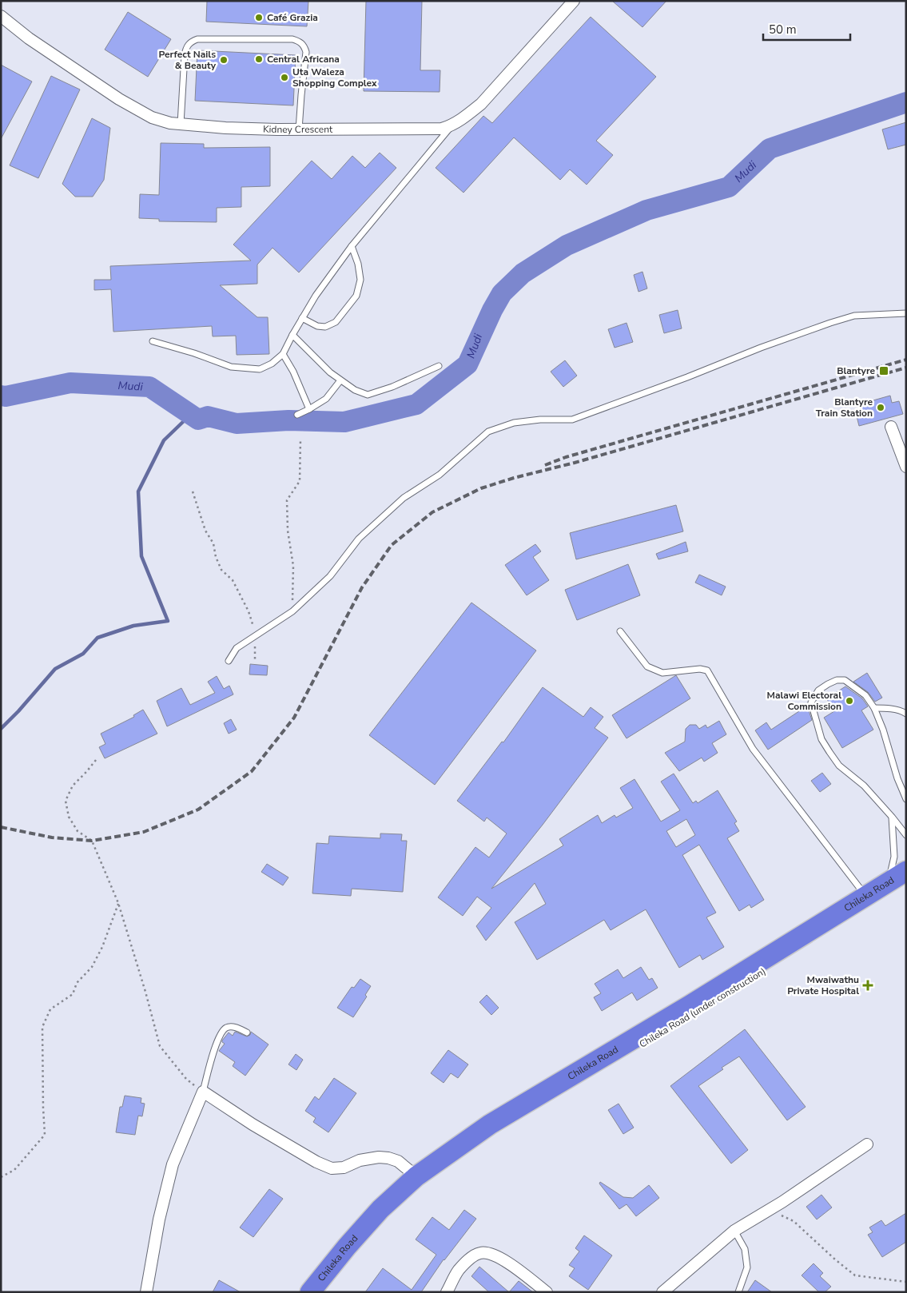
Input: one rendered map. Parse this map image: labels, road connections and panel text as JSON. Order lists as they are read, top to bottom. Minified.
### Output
{"streets":{"highway":["Chileka Road","Chileka Road (under construction)"],"street":["Kidney Crescent"]},"crossings":[["Chileka Road","Chileka Road (under construction)"]],"water":["Mudi"],"places":{"other":["Café Grazia","Central Africana","Perfect Nails & Beauty","Uta Waleza Shopping Complex","Blantyre Train Station","Malawi Electoral Commission"],"transit":["Blantyre"],"health":["Mwaiwathu Private Hospital"]},"scale_bar":"50 m"}
